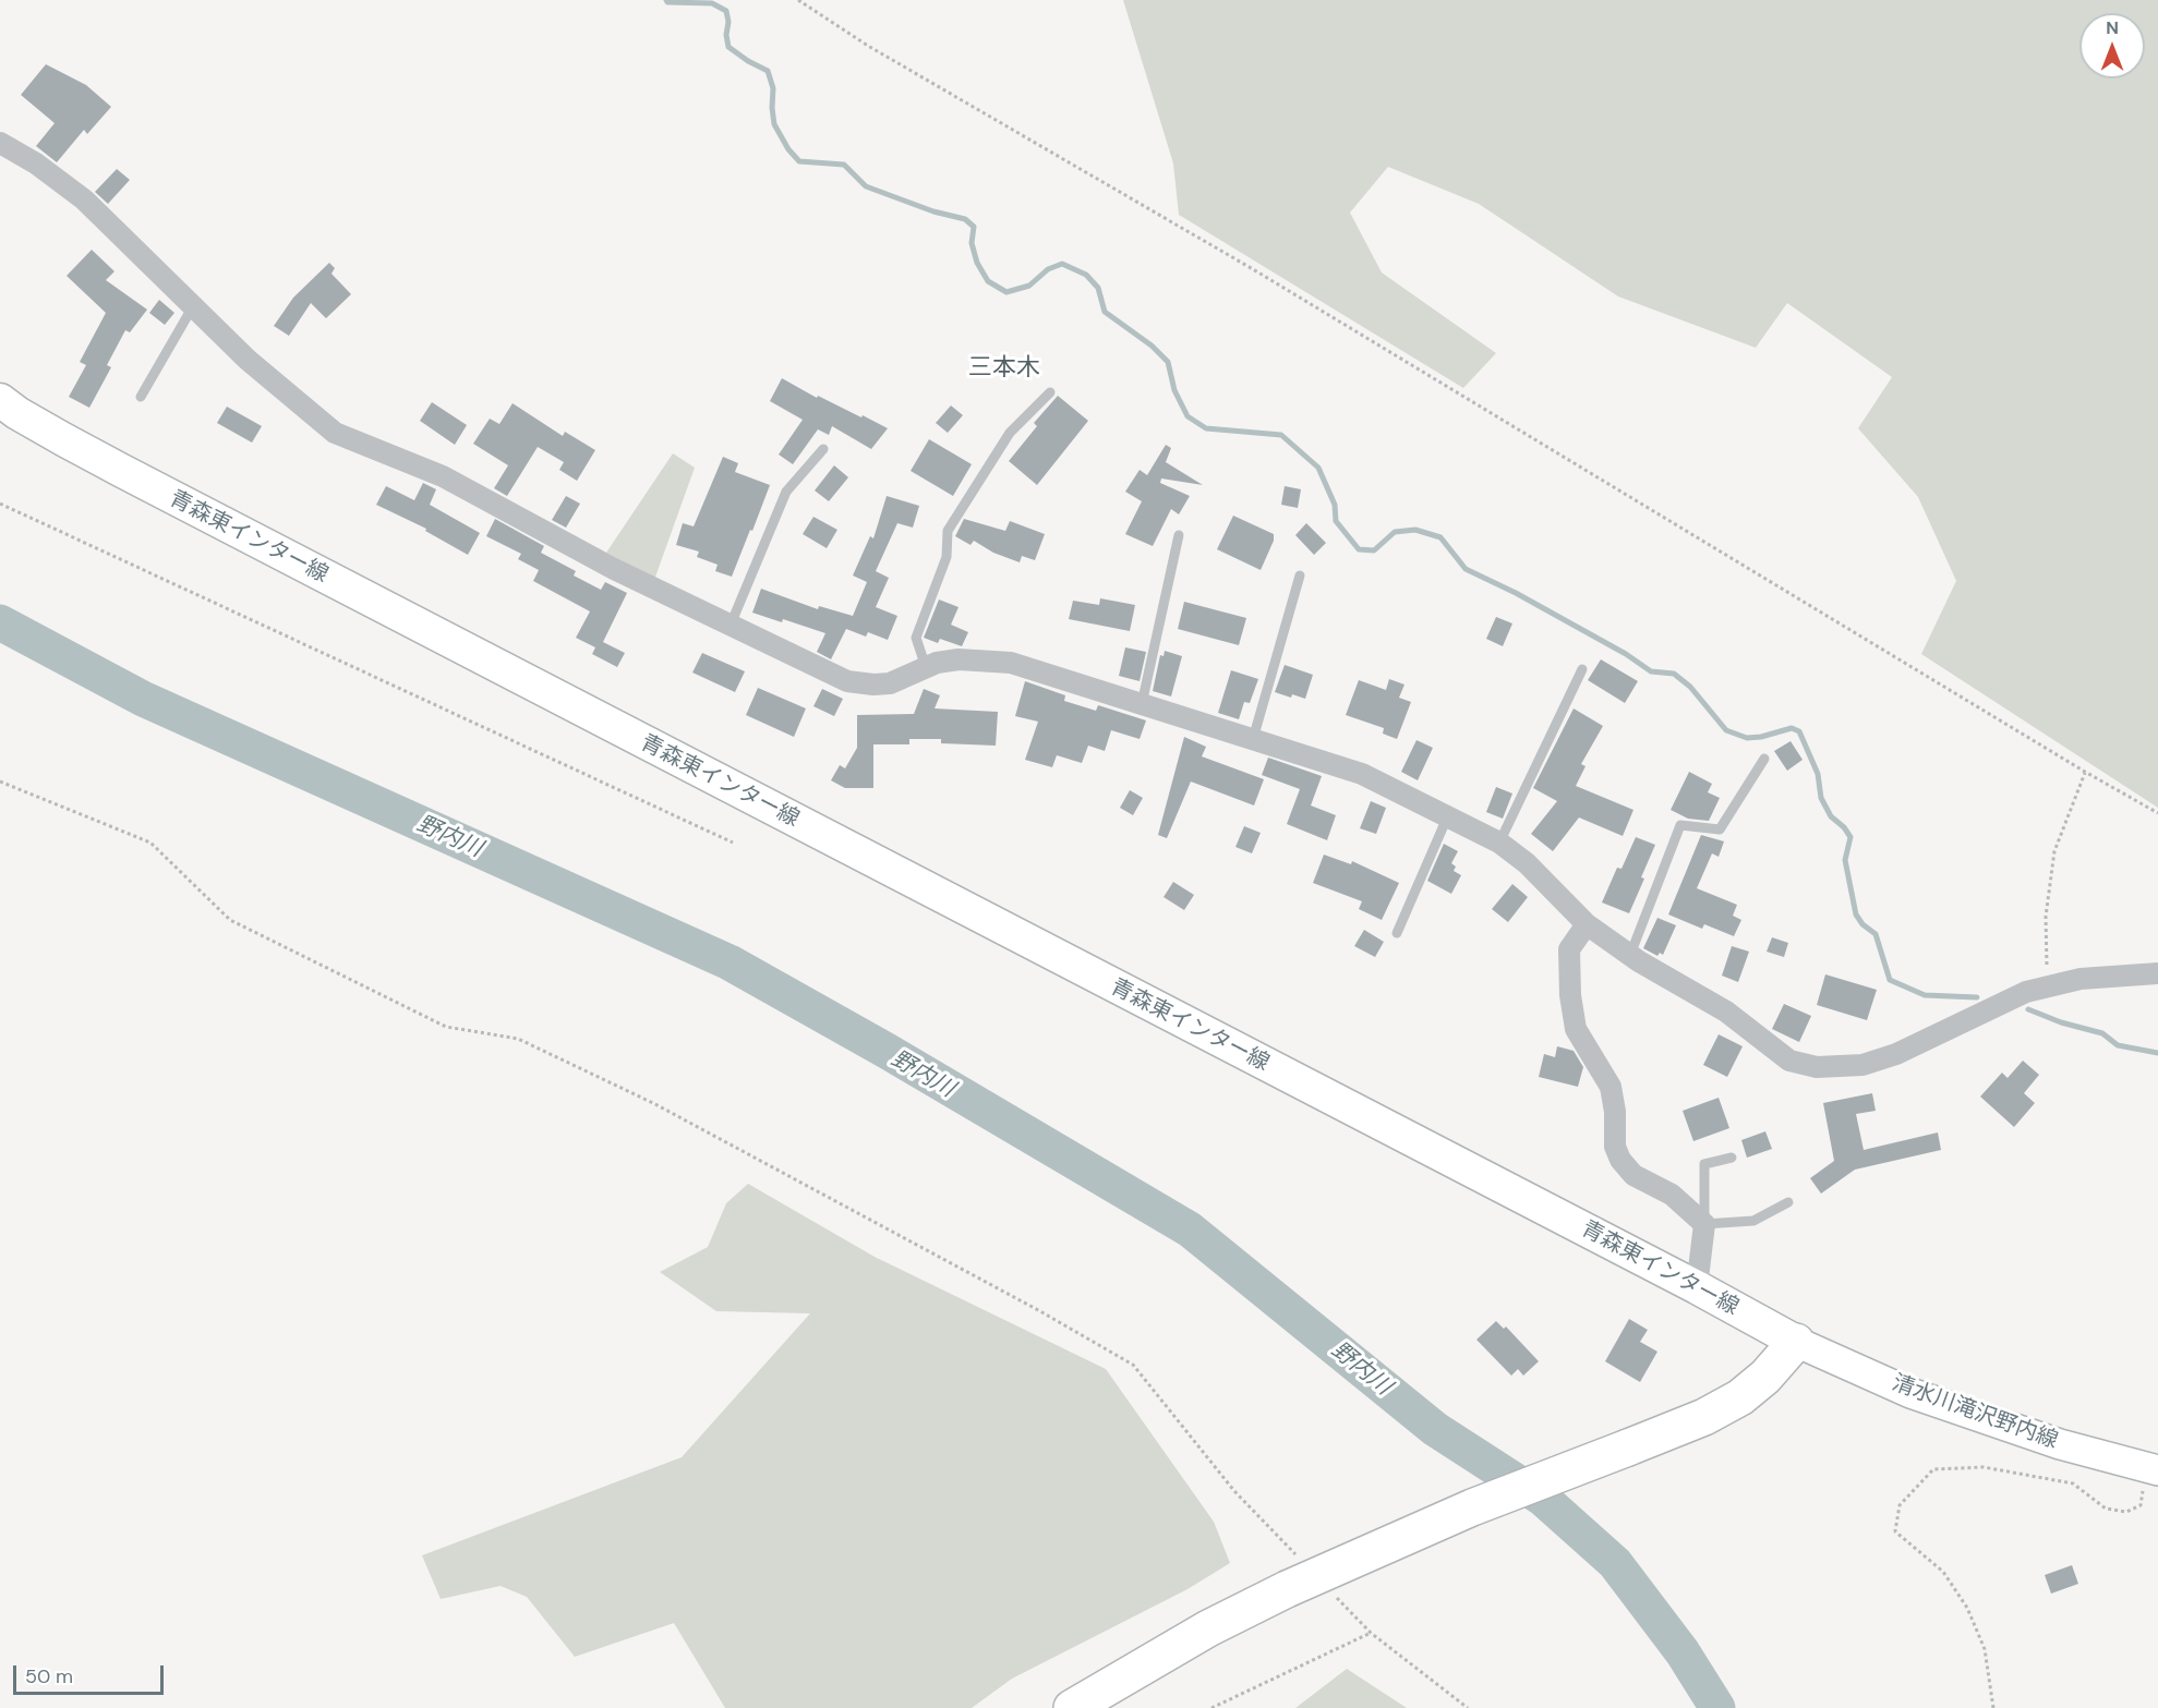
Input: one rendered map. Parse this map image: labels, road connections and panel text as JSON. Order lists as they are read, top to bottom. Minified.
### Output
{"streets":{"main road":["青森東インター線","清水川滝沢野内線"]},"crossings":[["青森東インター線","清水川滝沢野内線"]],"districts":["三本木"],"water":["野内川"],"scale_bar":"50 m","north":"top"}
